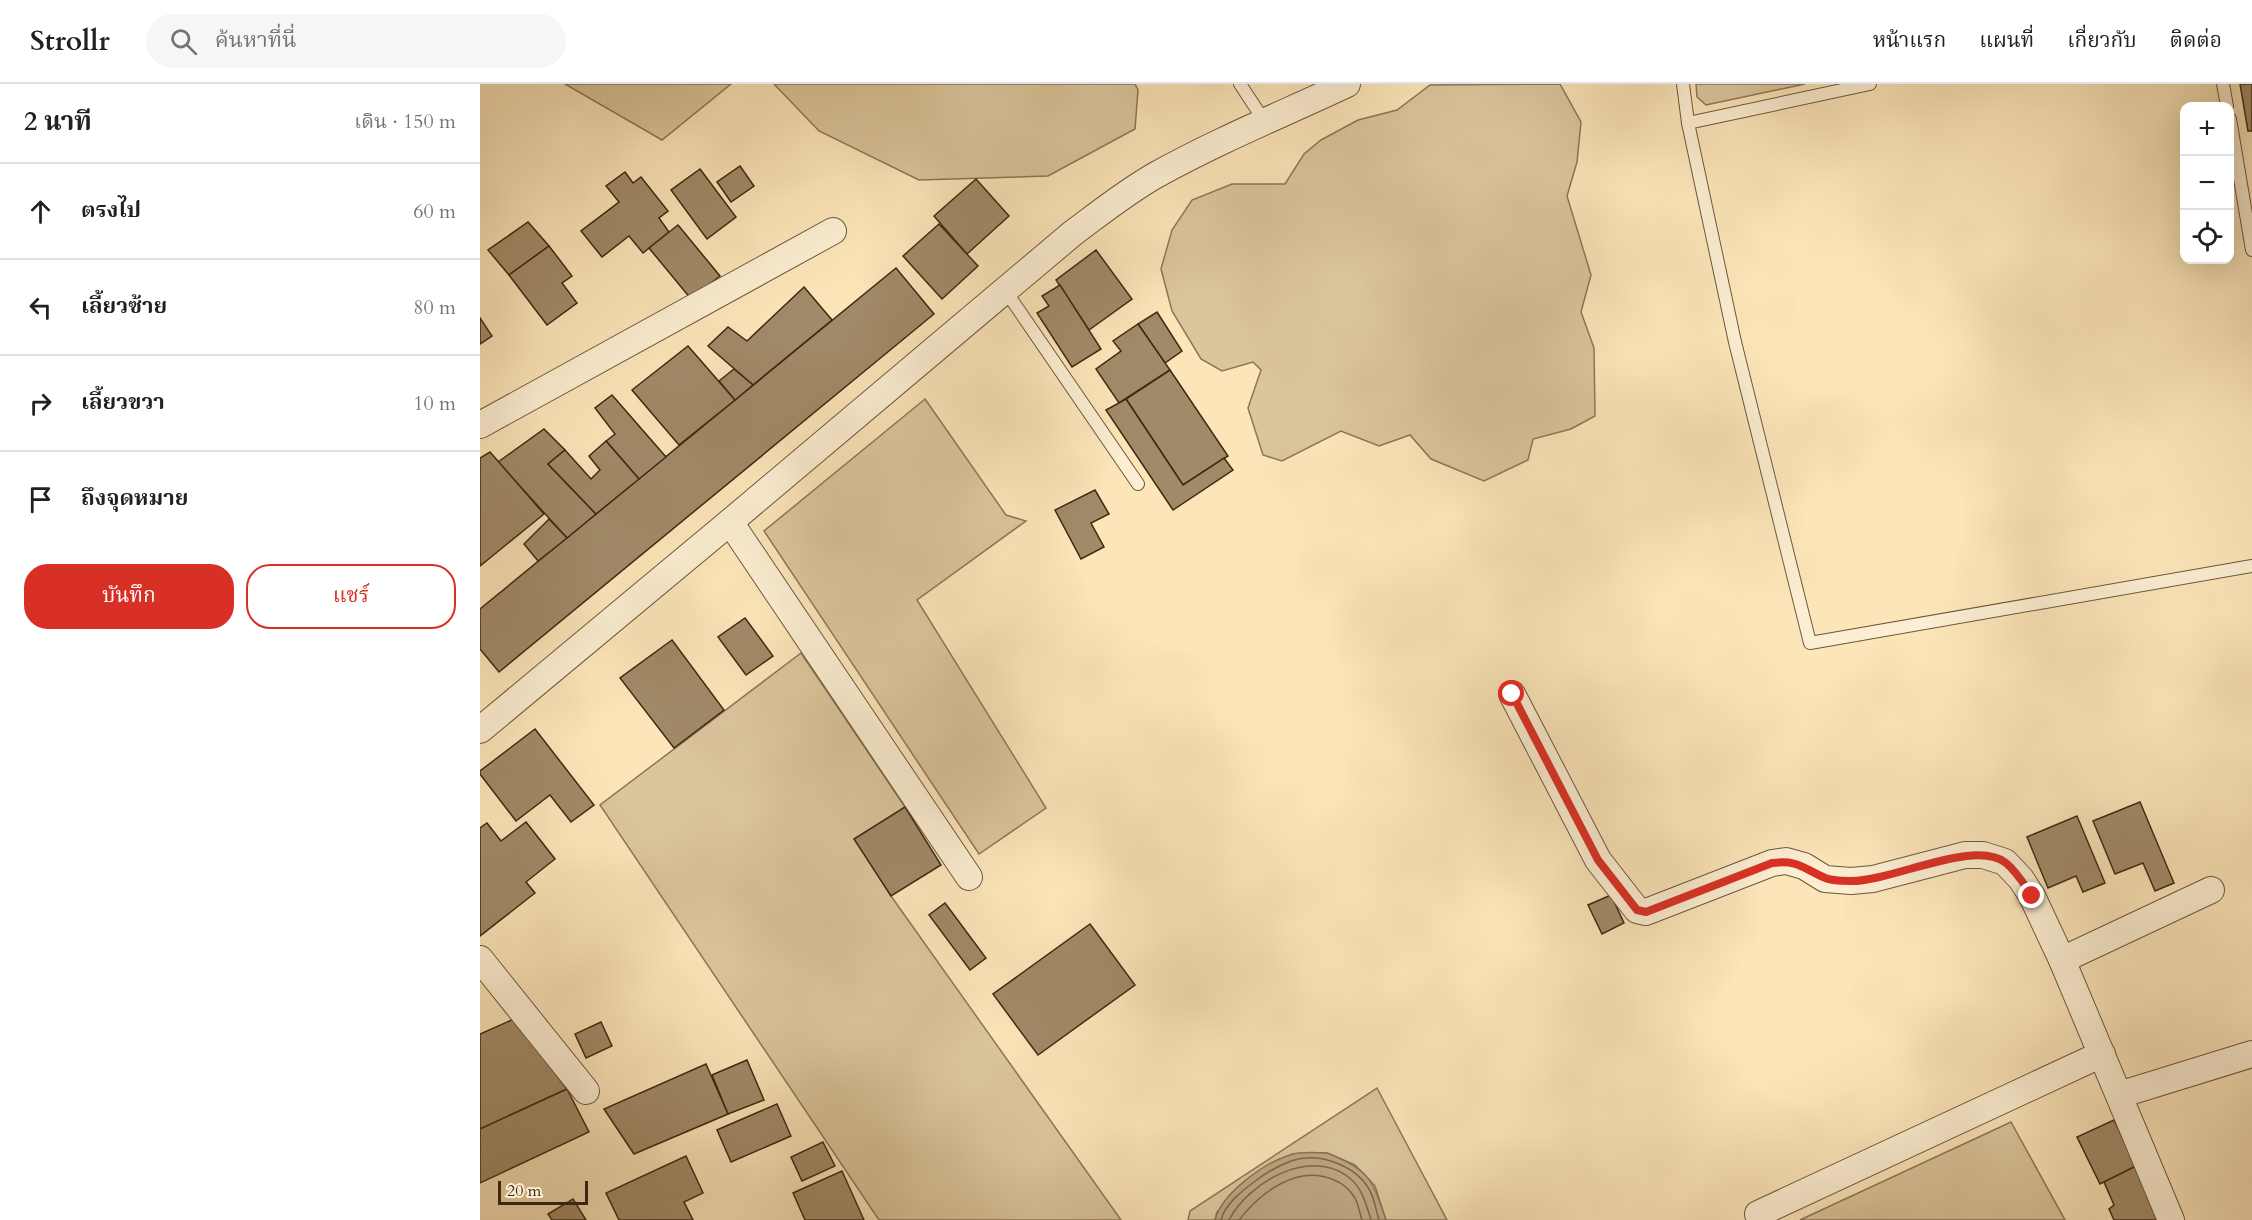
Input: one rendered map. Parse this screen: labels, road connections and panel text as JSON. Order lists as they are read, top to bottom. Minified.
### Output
{"scale_bar":"20 m","page":{"header":"Strollr","search":"ค้นหาที่นี่","nav":["หน้าแรก","แผนที่","เกี่ยวกับ","ติดต่อ"],"heading":["2 นาที","เดิน · 150 m"],"map_buttons":["+","−"],"list":[["ตรงไป","60 m"],["เลี้ยวซ้าย","80 m"],["เลี้ยวขวา","10 m"],"ถึงจุดหมาย"],"buttons":["บันทึก","แชร์"],"scale":"20 m"}}
